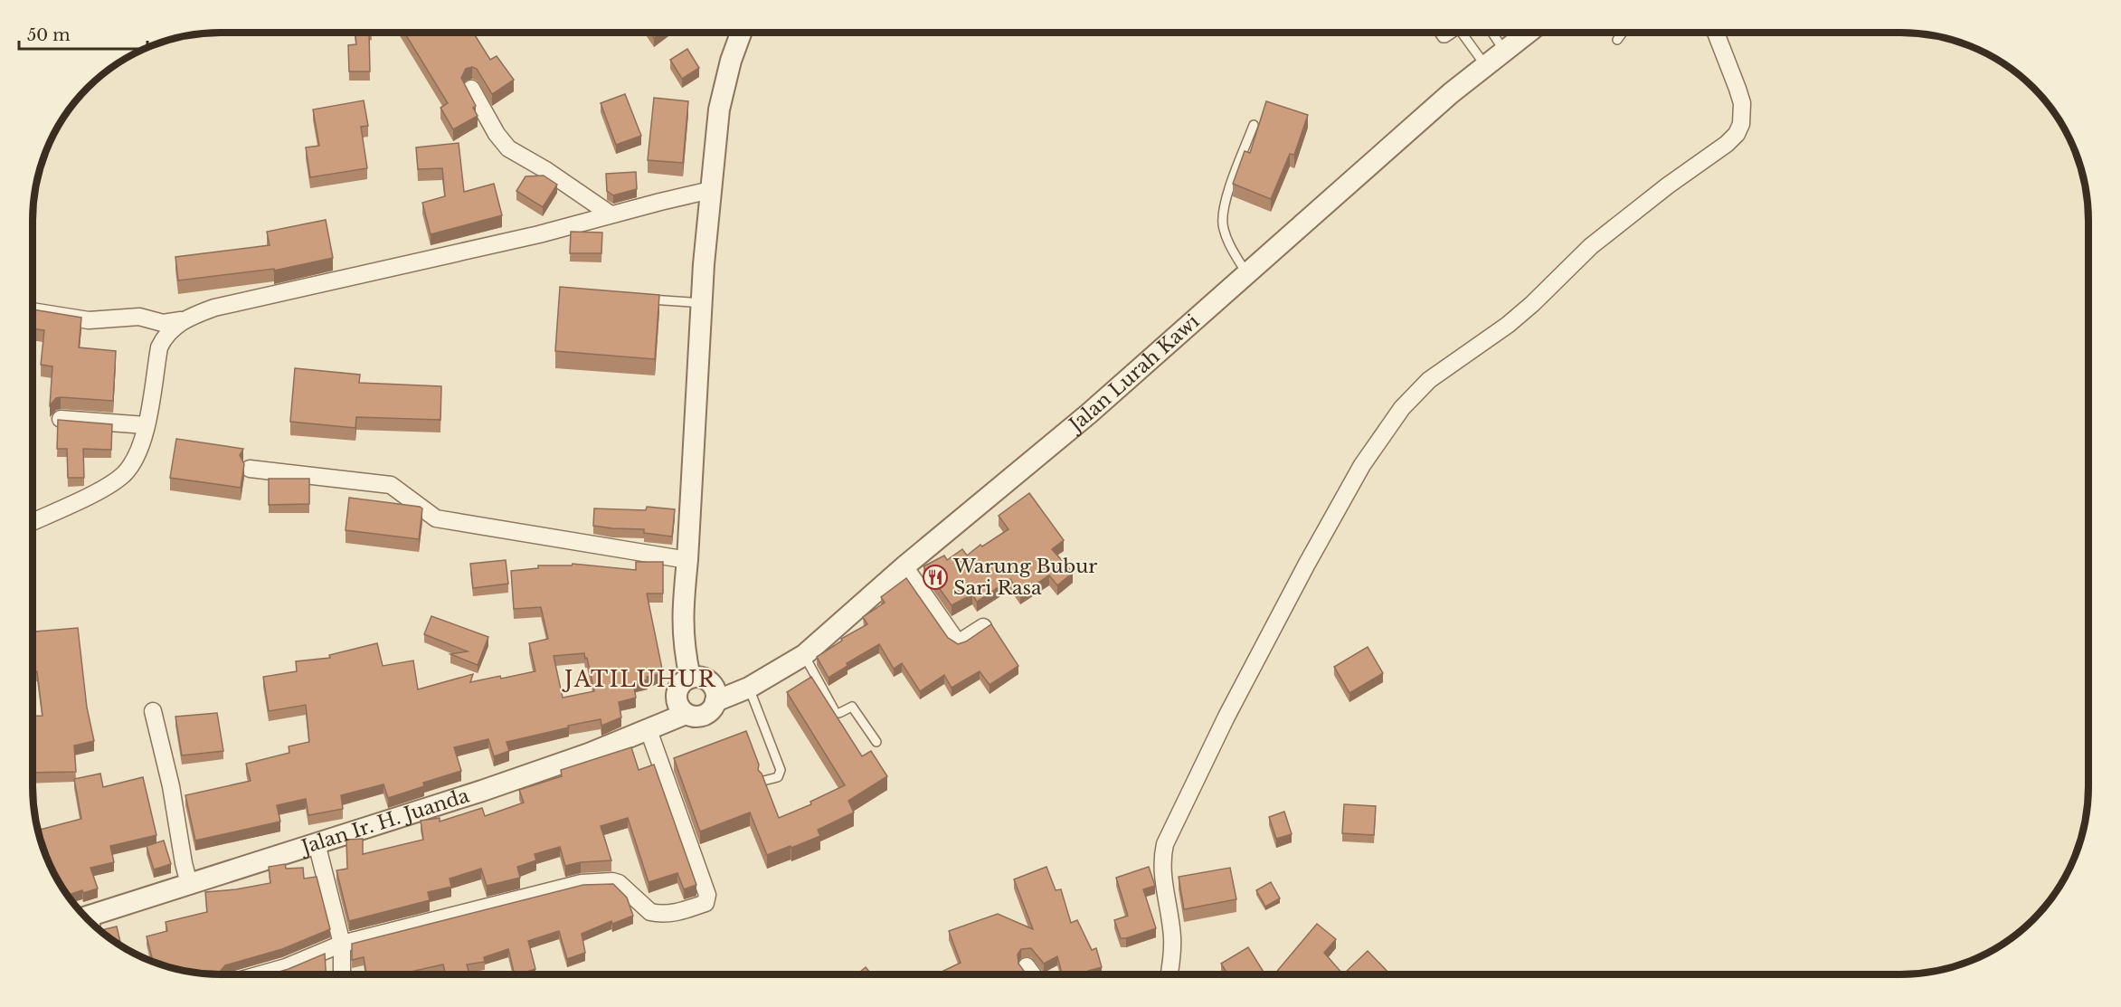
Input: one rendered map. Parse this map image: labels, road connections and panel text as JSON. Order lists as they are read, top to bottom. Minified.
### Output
{"streets":{"street":["Jalan Lurah Kawi","Jalan Ir. H. Juanda"]},"crossings":[["Jalan Lurah Kawi","Jalan Ir. H. Juanda"]],"districts":["JATILUHUR"],"places":{"restaurant":["Warung Bubur Sari Rasa"]},"scale_bar":"50 m"}
